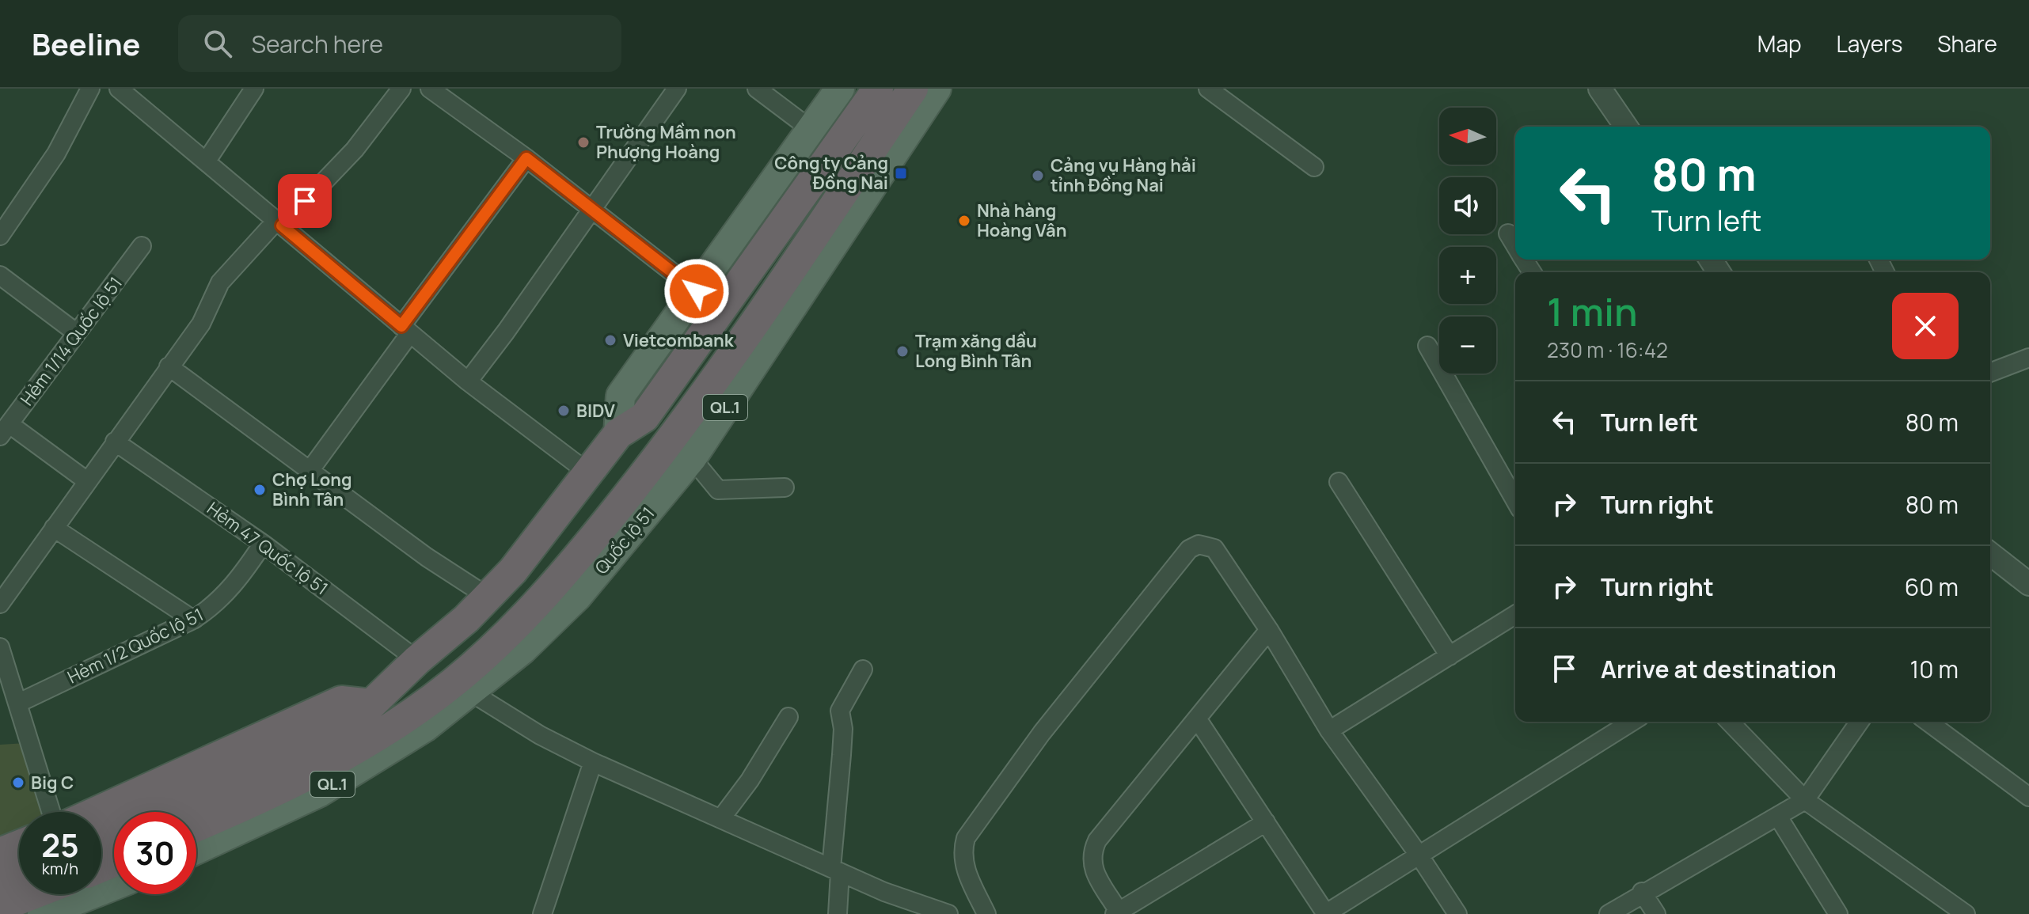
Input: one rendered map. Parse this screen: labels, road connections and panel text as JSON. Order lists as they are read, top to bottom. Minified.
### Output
{"streets":{"highway":["QL.1","Quốc lộ 51"],"street":["Hẻm 1/14 Quốc lộ 51","Hẻm 47 Quốc lộ 51","Hẻm 1/2 Quốc lộ 51"]},"crossings":[["Hẻm 47 Quốc lộ 51","Hẻm 1/2 Quốc lộ 51"]],"places":{"other":["Trường Mầm non Phượng Hoàng","Cảng vụ Hàng hải tỉnh Đồng Nai","Nhà hàng Hoàng Vân","Vietcombank","Trạm xăng dầu Long Bình Tân","BIDV","Chợ Long Bình Tân","Big C"],"transit":["Công ty Cảng Đồng Nai"]},"north":"left","page":{"header":"Beeline","search":"Search here","nav":["Map","Layers","Share"],"map_buttons":["+","−"],"turn":["80 m","Turn left"],"heading":["1 min","230 m · 16:42"],"list":[{"name":"Turn left","value":"80 m"},{"name":"Turn right","value":"80 m"},{"name":"Turn right","value":"60 m"},{"name":"Arrive at destination","value":"10 m"}],"speed":"25 km/h","limit":"30"}}
